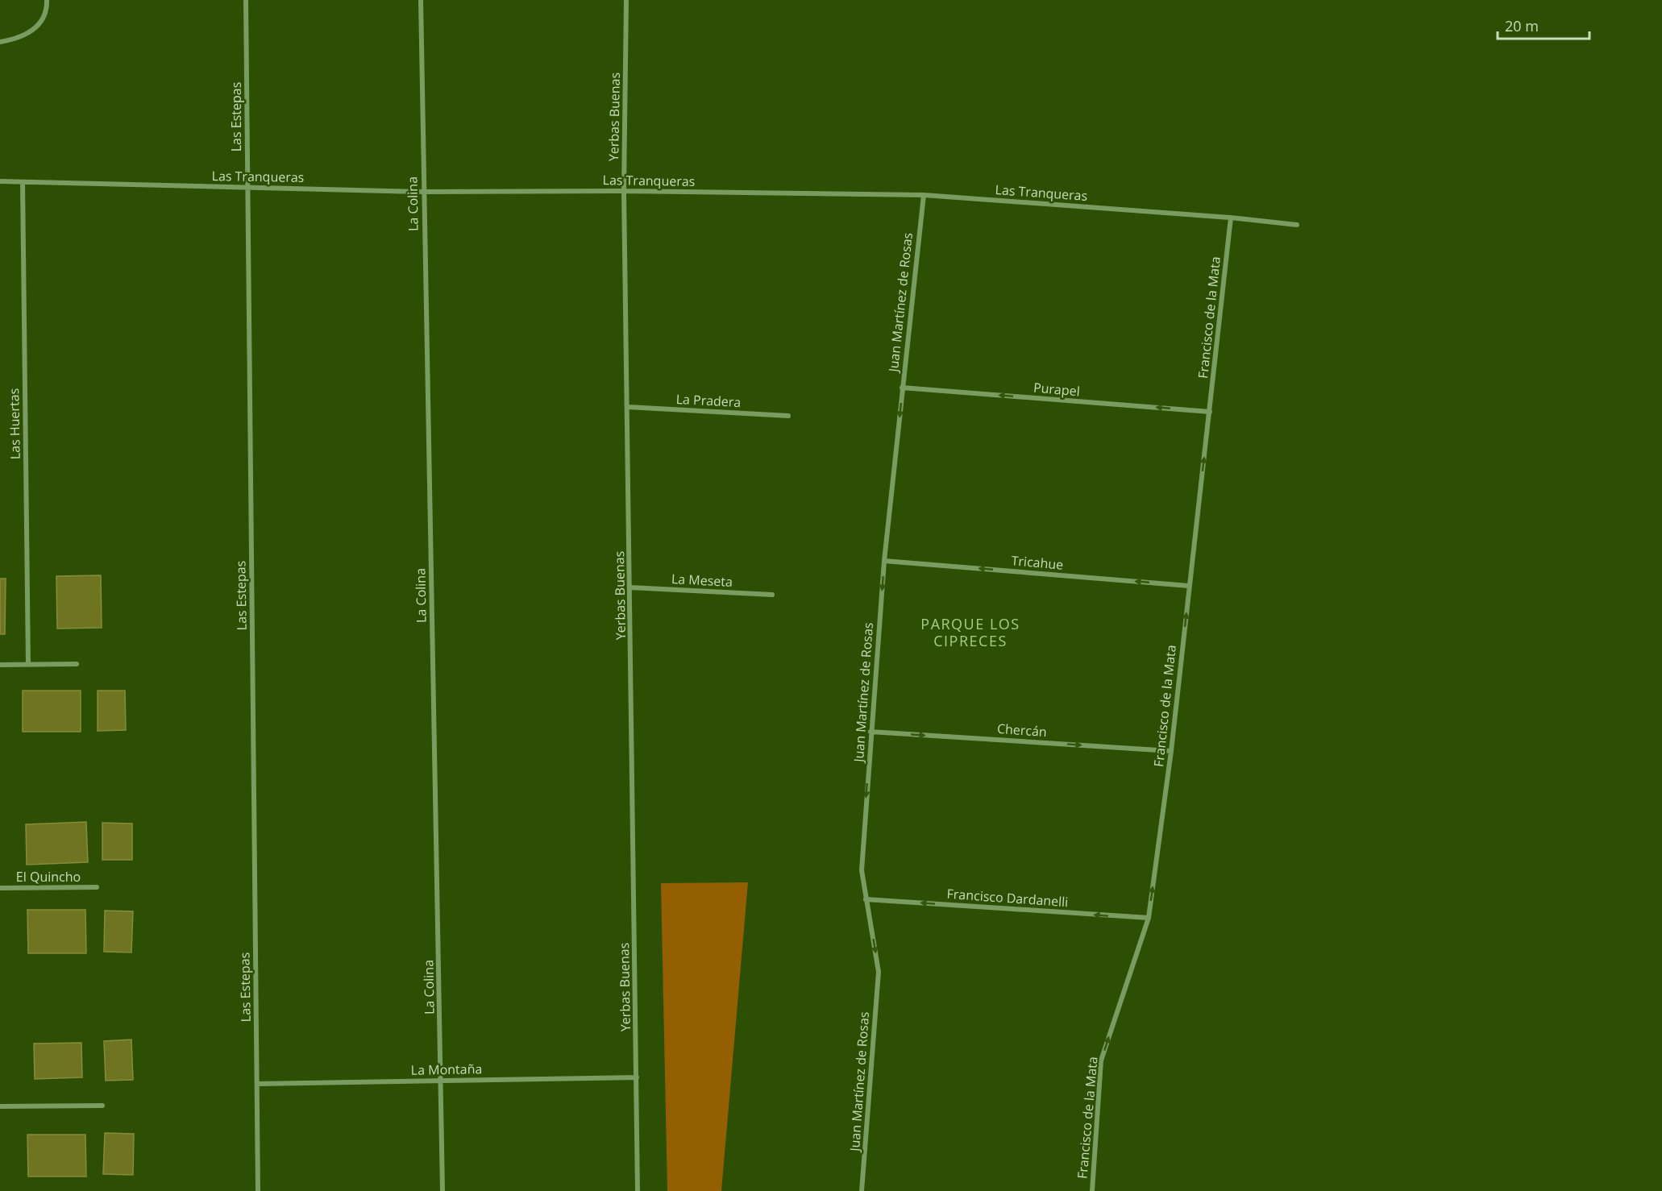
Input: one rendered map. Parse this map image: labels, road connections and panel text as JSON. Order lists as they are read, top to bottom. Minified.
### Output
{"streets":{"street":["Las Estepas","Yerbas Buenas","Las Tranqueras","La Colina","Juan Martínez de Rosas","Francisco de la Mata","Purapel","La Pradera","Las Huertas","Tricahue","La Meseta","Chercán","El Quincho","Francisco Dardanelli","La Montaña"]},"crossings":[["Las Estepas","Las Tranqueras"],["Las Estepas","La Montaña"],["Yerbas Buenas","Las Tranqueras"],["Yerbas Buenas","La Pradera"],["Yerbas Buenas","La Meseta"],["Yerbas Buenas","La Montaña"],["Las Tranqueras","La Colina"],["Las Tranqueras","Juan Martínez de Rosas"],["Las Tranqueras","Francisco de la Mata"],["Las Tranqueras","Las Huertas"],["La Colina","La Montaña"],["Juan Martínez de Rosas","Purapel"],["Juan Martínez de Rosas","Tricahue"],["Juan Martínez de Rosas","Chercán"],["Juan Martínez de Rosas","Francisco Dardanelli"],["Francisco de la Mata","Purapel"],["Francisco de la Mata","Tricahue"],["Francisco de la Mata","Chercán"],["Francisco de la Mata","Francisco Dardanelli"]],"one_way":["Juan Martínez de Rosas","Francisco de la Mata","Purapel","Tricahue","Chercán","Francisco Dardanelli"],"districts":["PARQUE LOS CIPRECES"],"scale_bar":"20 m"}
